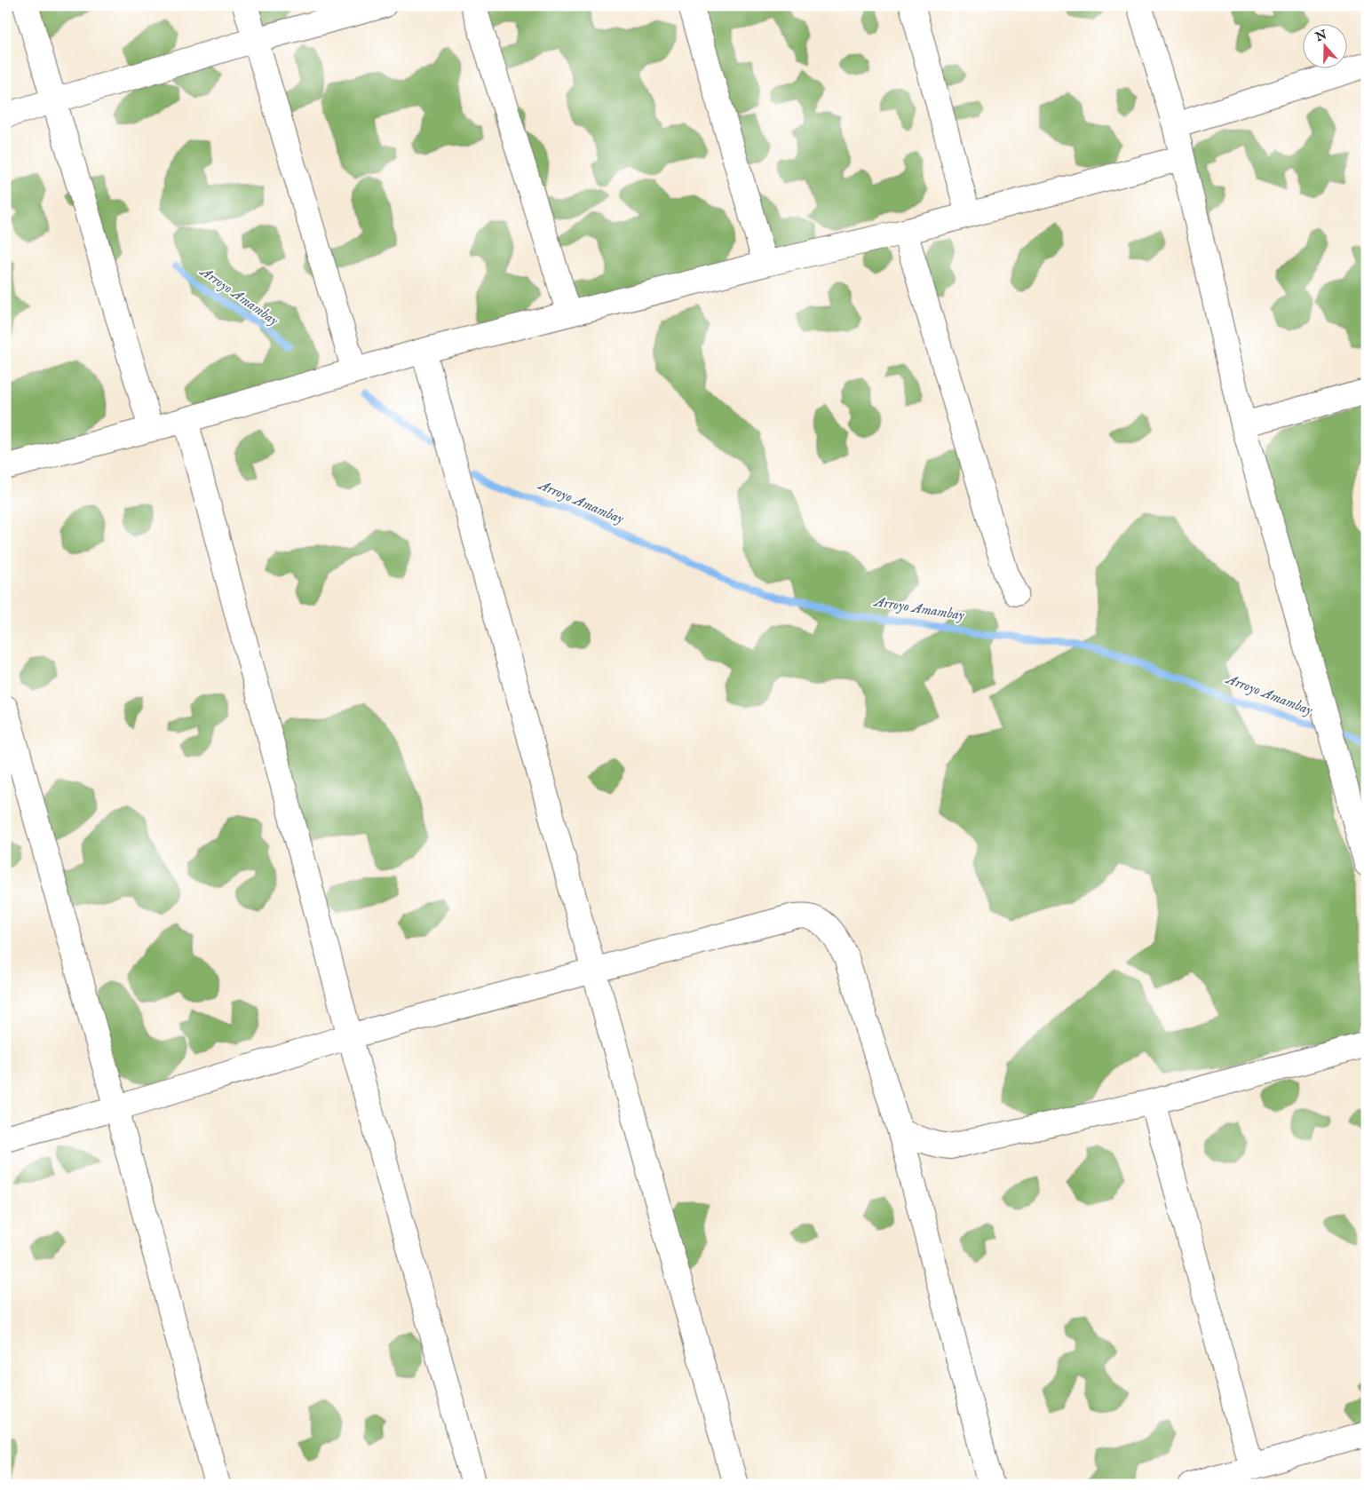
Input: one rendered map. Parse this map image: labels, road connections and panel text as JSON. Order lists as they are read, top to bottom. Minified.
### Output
{"water":["Arroyo Amambay"],"north":"top"}
